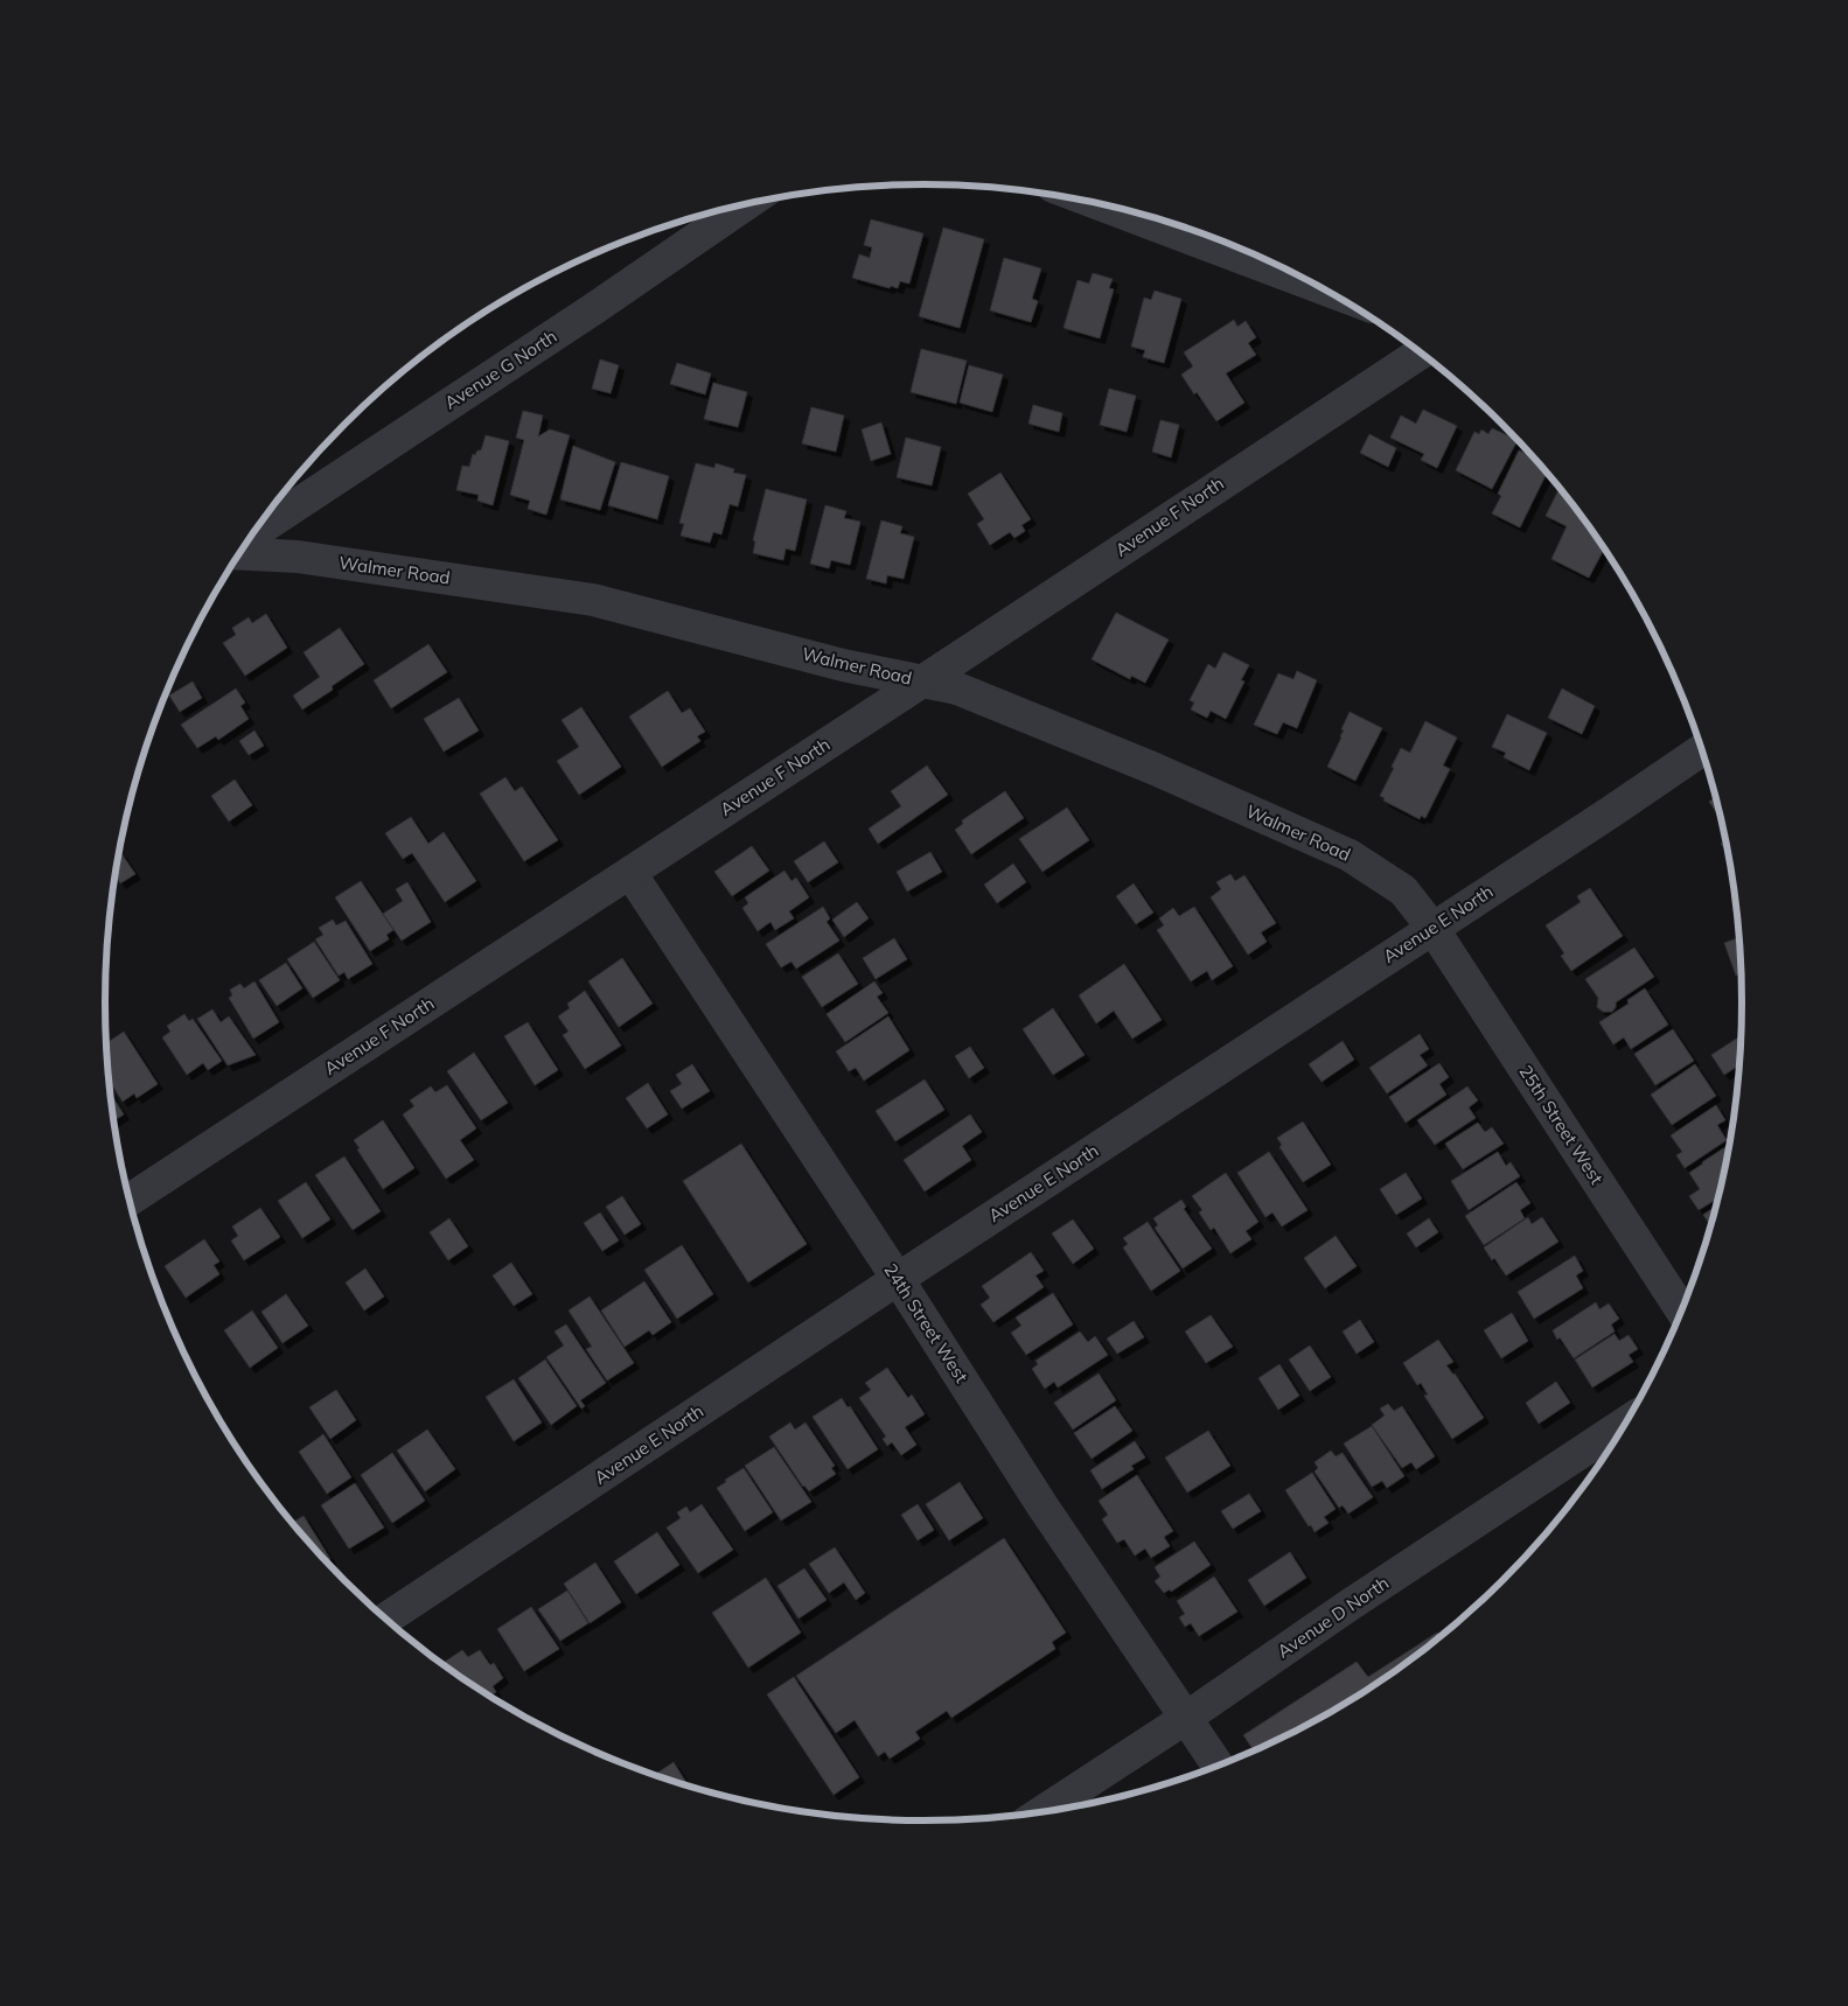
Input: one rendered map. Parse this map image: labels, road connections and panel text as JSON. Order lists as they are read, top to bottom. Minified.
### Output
{"streets":{"street":["Avenue G North","Avenue F North","Walmer Road","Avenue E North","25th Street West","24th Street West","Avenue D North"]},"crossings":[["Avenue F North","Walmer Road"],["Avenue F North","24th Street West"],["Walmer Road","Avenue E North"],["Walmer Road","25th Street West"],["Avenue E North","25th Street West"],["Avenue E North","24th Street West"],["24th Street West","Avenue D North"]]}
